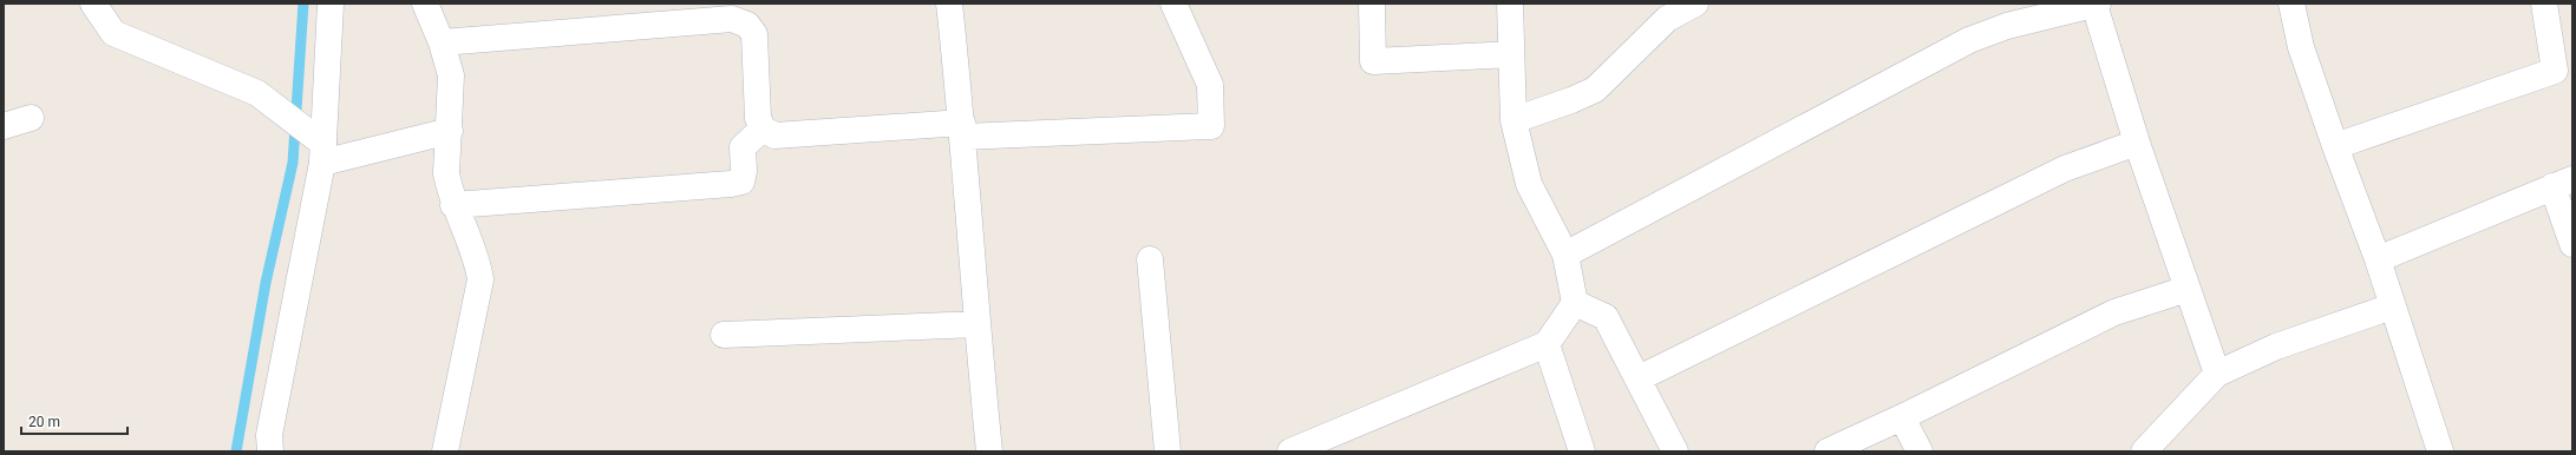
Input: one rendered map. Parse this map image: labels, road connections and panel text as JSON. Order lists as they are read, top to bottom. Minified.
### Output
{"scale_bar":"20 m"}
